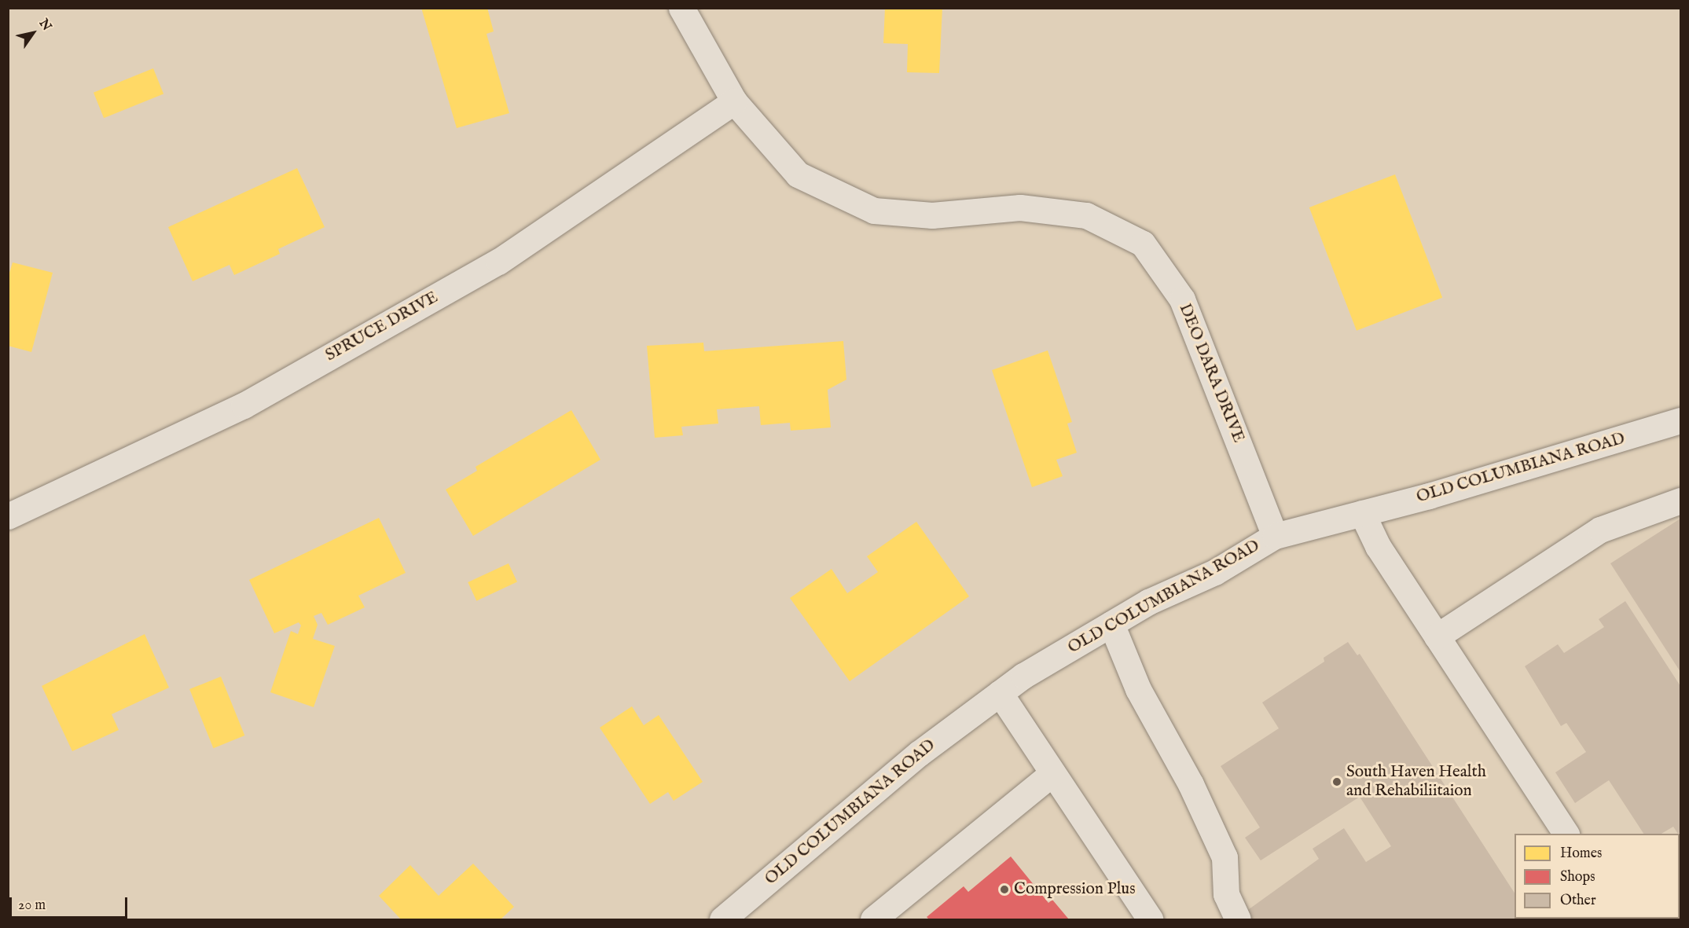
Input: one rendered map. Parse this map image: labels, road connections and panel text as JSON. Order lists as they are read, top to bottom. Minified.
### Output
{"streets":{"street":["SPRUCE DRIVE","DEO DARA DRIVE","OLD COLUMBIANA ROAD"]},"crossings":[["SPRUCE DRIVE","DEO DARA DRIVE"],["DEO DARA DRIVE","OLD COLUMBIANA ROAD"]],"places":["South Haven Health and Rehabiliitaion","Compression Plus"],"legend":["Homes","Shops","Other"],"scale_bar":"20 m","north":"top right"}
